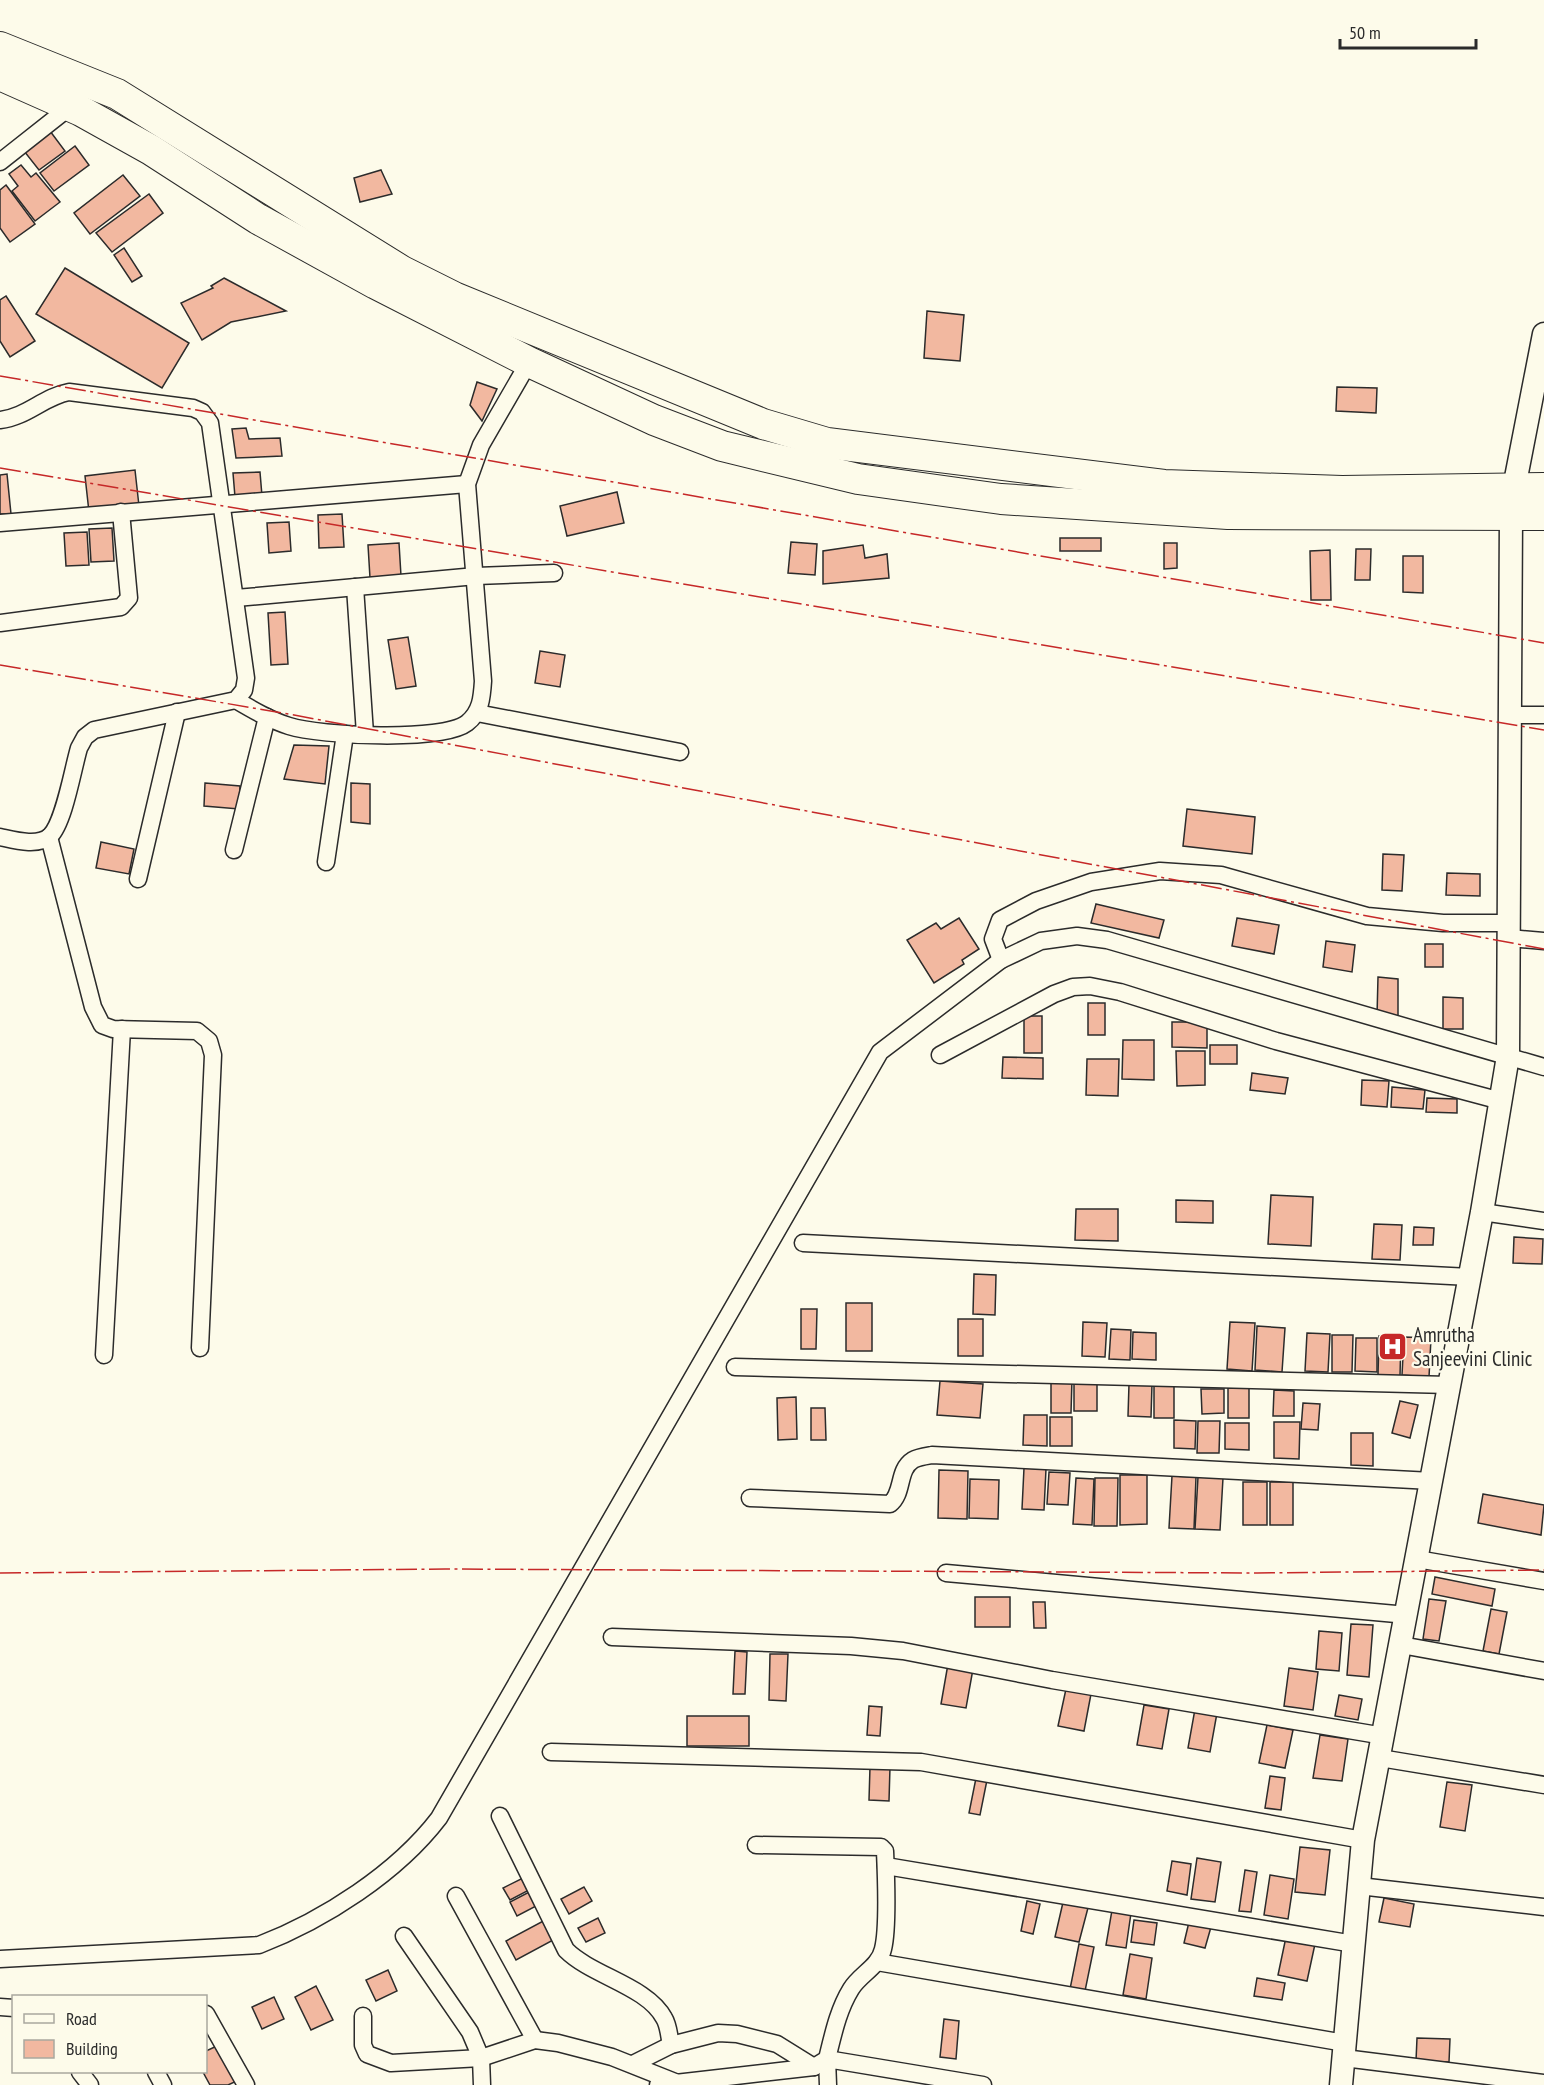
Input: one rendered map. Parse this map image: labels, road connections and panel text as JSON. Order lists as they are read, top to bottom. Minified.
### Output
{"places":{"hospital":["Amrutha Sanjeevini Clinic"]},"legend":["Road","Building"],"scale_bar":"50 m"}
